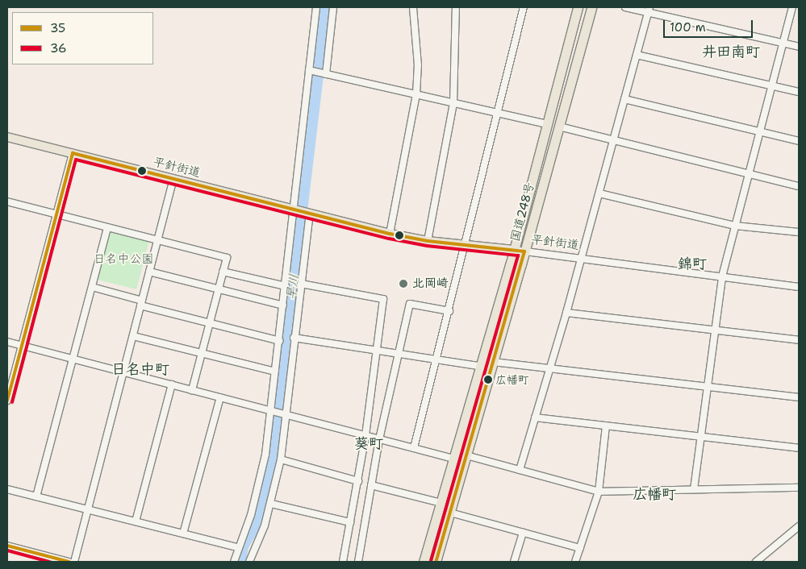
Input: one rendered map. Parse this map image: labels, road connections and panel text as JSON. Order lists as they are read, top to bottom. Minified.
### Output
{"streets":{"highway":["国道248号"],"main road":["平針街道"]},"crossings":[["平針街道","国道248号"]],"districts":["井田南町","錦町","日名中町","葵町","広幡町"],"water":["早川"],"parks":["日名中公園"],"places":["北岡崎","広幡町"],"lines":["transit line 35","transit line 36"],"legend":["35","36"],"scale_bar":"100 m"}
